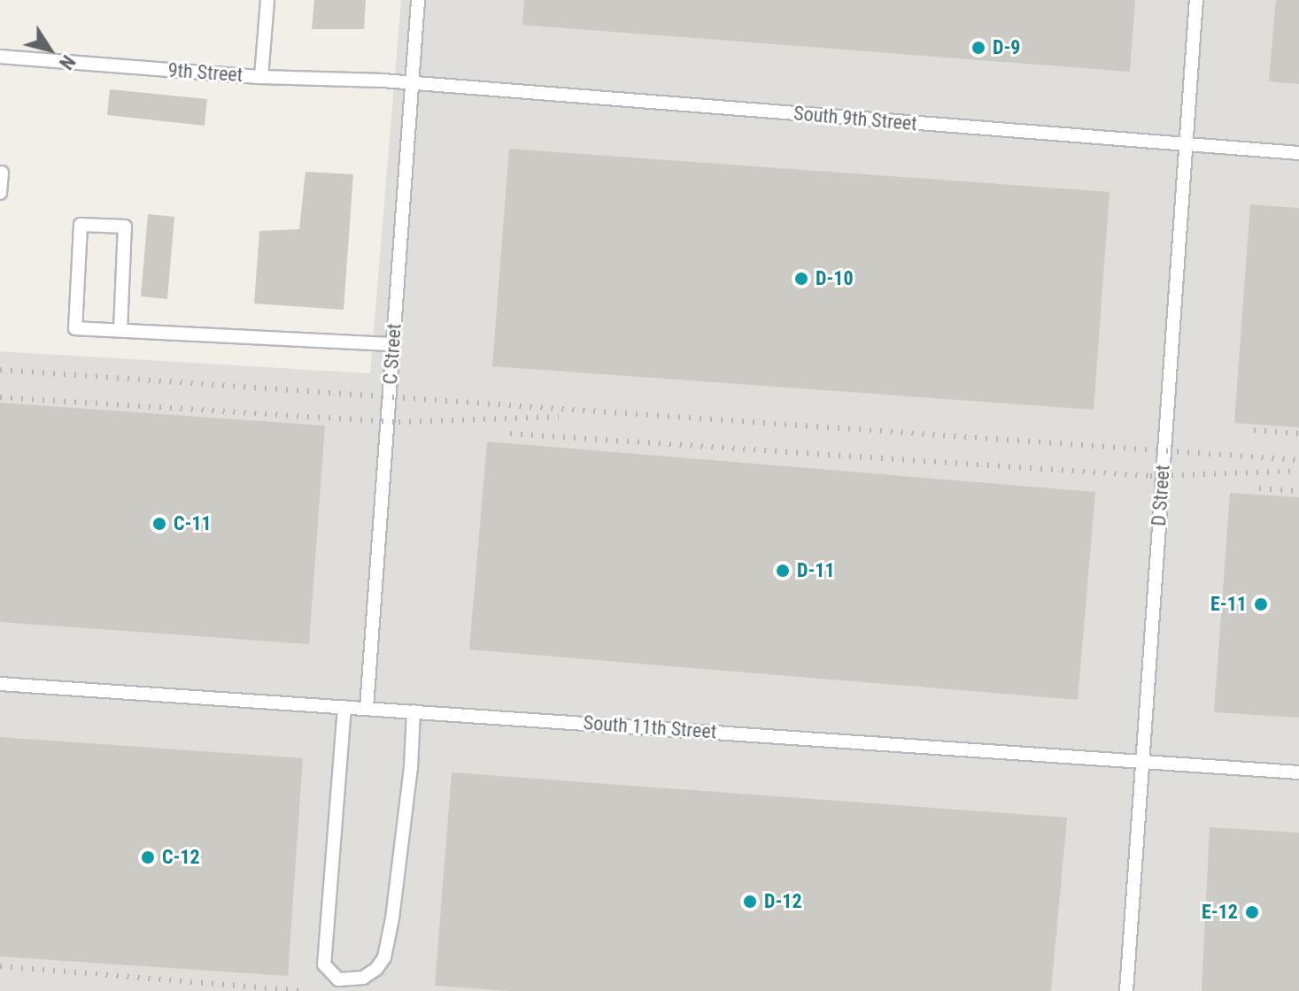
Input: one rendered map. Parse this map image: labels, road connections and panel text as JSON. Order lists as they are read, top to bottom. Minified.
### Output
{"streets":{"lane":["9th Street","South 9th Street","C Street","D Street","South 11th Street"]},"crossings":[["9th Street","South 9th Street"],["9th Street","C Street"],["South 9th Street","C Street"],["South 9th Street","D Street"],["C Street","South 11th Street"],["D Street","South 11th Street"]],"places":["D-9","D-10","C-11","D-11","E-11","C-12","D-12","E-12"],"north":"bottom right"}
